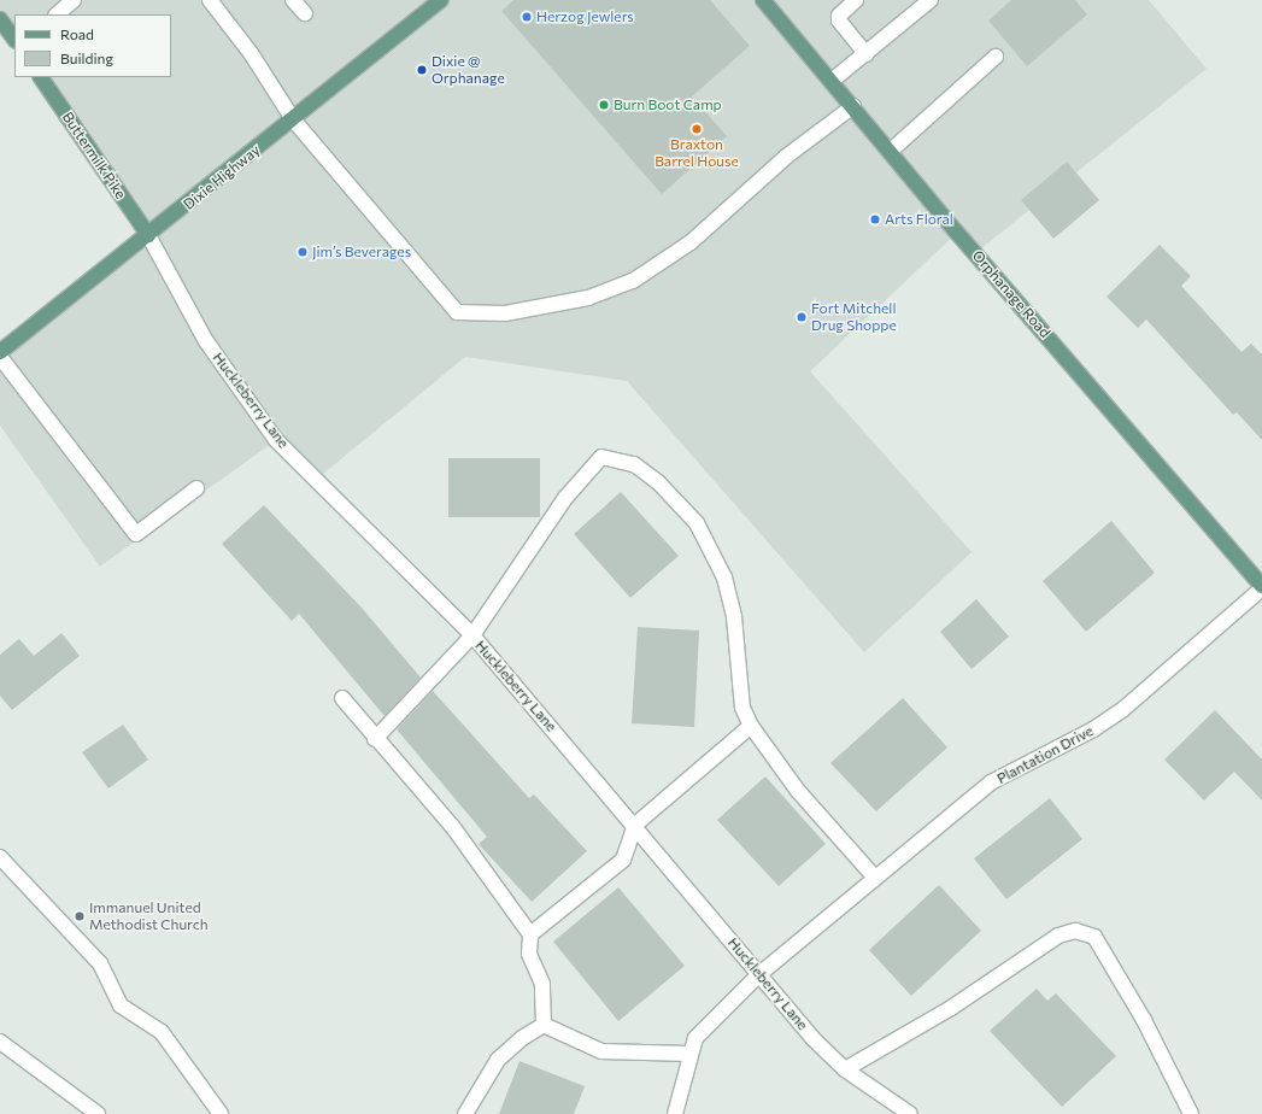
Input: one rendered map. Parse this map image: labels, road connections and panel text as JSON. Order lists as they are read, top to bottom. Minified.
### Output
{"streets":{"main road":["Buttermilk Pike","Dixie Highway","Orphanage Road"],"street":["Huckleberry Lane","Plantation Drive"]},"crossings":[["Buttermilk Pike","Dixie Highway"],["Buttermilk Pike","Huckleberry Lane"],["Dixie Highway","Huckleberry Lane"],["Orphanage Road","Plantation Drive"],["Huckleberry Lane","Plantation Drive"]],"places":["Herzog Jewlers","Dixie @ Orphanage","Burn Boot Camp","Braxton Barrel House","Arts Floral","Jim’s Beverages","Fort Mitchell Drug Shoppe","Immanuel United Methodist Church"],"legend":["Road","Building"]}
